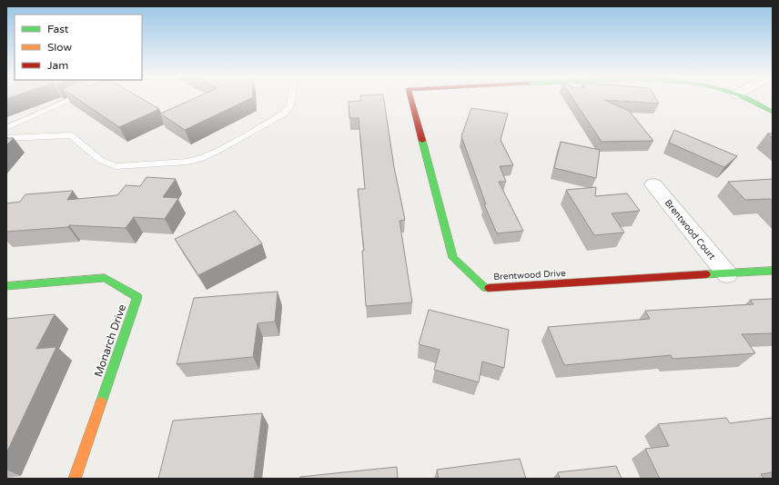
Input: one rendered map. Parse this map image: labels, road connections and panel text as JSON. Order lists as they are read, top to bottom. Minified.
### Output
{"streets":{"street":["Brentwood Court","Brentwood Drive","Monarch Drive"]},"crossings":[["Brentwood Court","Brentwood Drive"]],"legend":["Fast","Slow","Jam"]}
